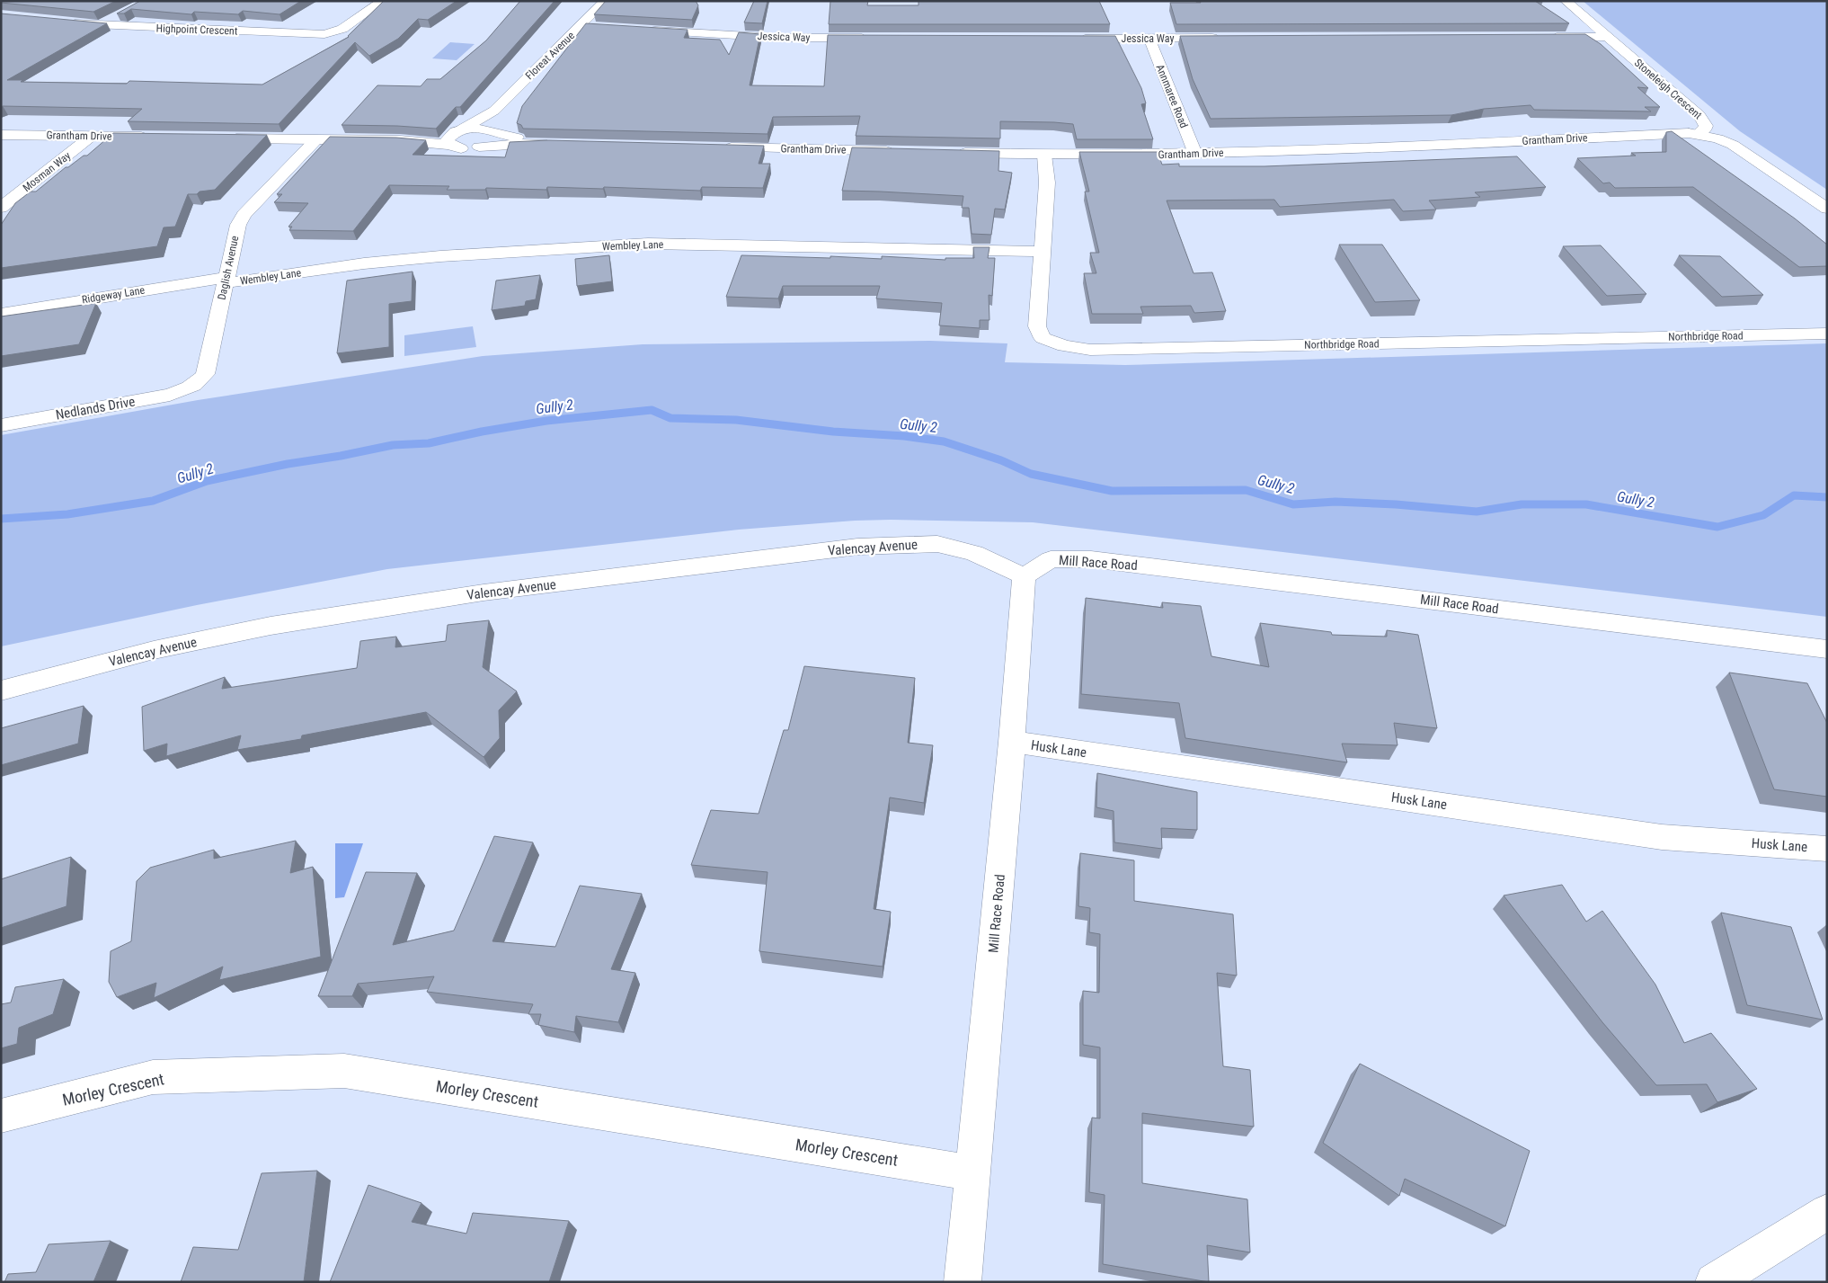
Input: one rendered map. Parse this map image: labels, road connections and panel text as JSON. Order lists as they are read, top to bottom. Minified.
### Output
{"streets":{"street":["Highpoint Crescent","Jessica Way","Floreat Avenue","Stoneleigh Crescent","Annmaree Road","Grantham Drive","Mosman Way","Wembley Lane","Daglish Avenue","Ridgeway Lane","Northbridge Road","Nedlands Drive","Valencay Avenue","Mill Race Road","Husk Lane","Morley Crescent"]},"crossings":[["Jessica Way","Annmaree Road"],["Stoneleigh Crescent","Grantham Drive"],["Annmaree Road","Grantham Drive"],["Grantham Drive","Mosman Way"],["Grantham Drive","Northbridge Road"],["Wembley Lane","Daglish Avenue"],["Wembley Lane","Ridgeway Lane"],["Wembley Lane","Northbridge Road"],["Daglish Avenue","Ridgeway Lane"],["Daglish Avenue","Nedlands Drive"],["Valencay Avenue","Mill Race Road"],["Mill Race Road","Husk Lane"],["Mill Race Road","Morley Crescent"]],"water":["Gully 2"]}
